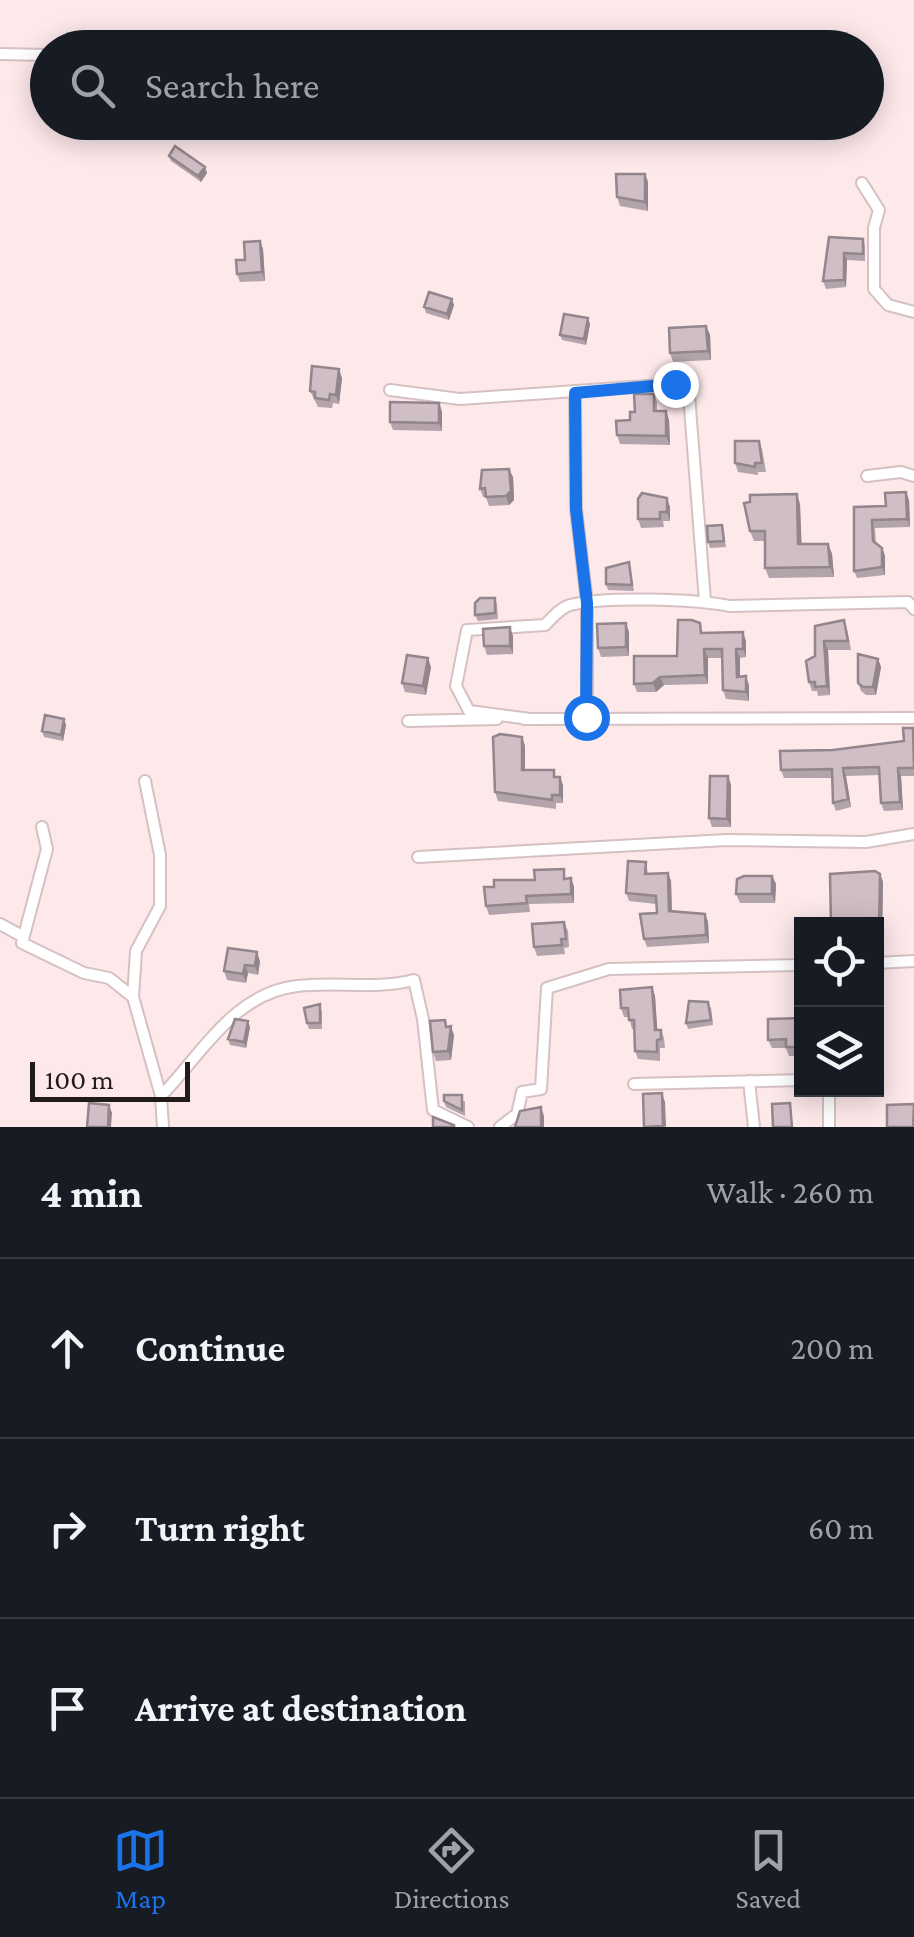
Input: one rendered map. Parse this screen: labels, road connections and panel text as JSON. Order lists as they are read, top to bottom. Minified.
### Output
{"scale_bar":"100 m","page":{"search":"Search here","scale":"100 m","heading":["4 min","Walk · 260 m"],"list":[["Continue","200 m"],["Turn right","60 m"],"Arrive at destination"],"nav":["Map","Directions","Saved"]}}
